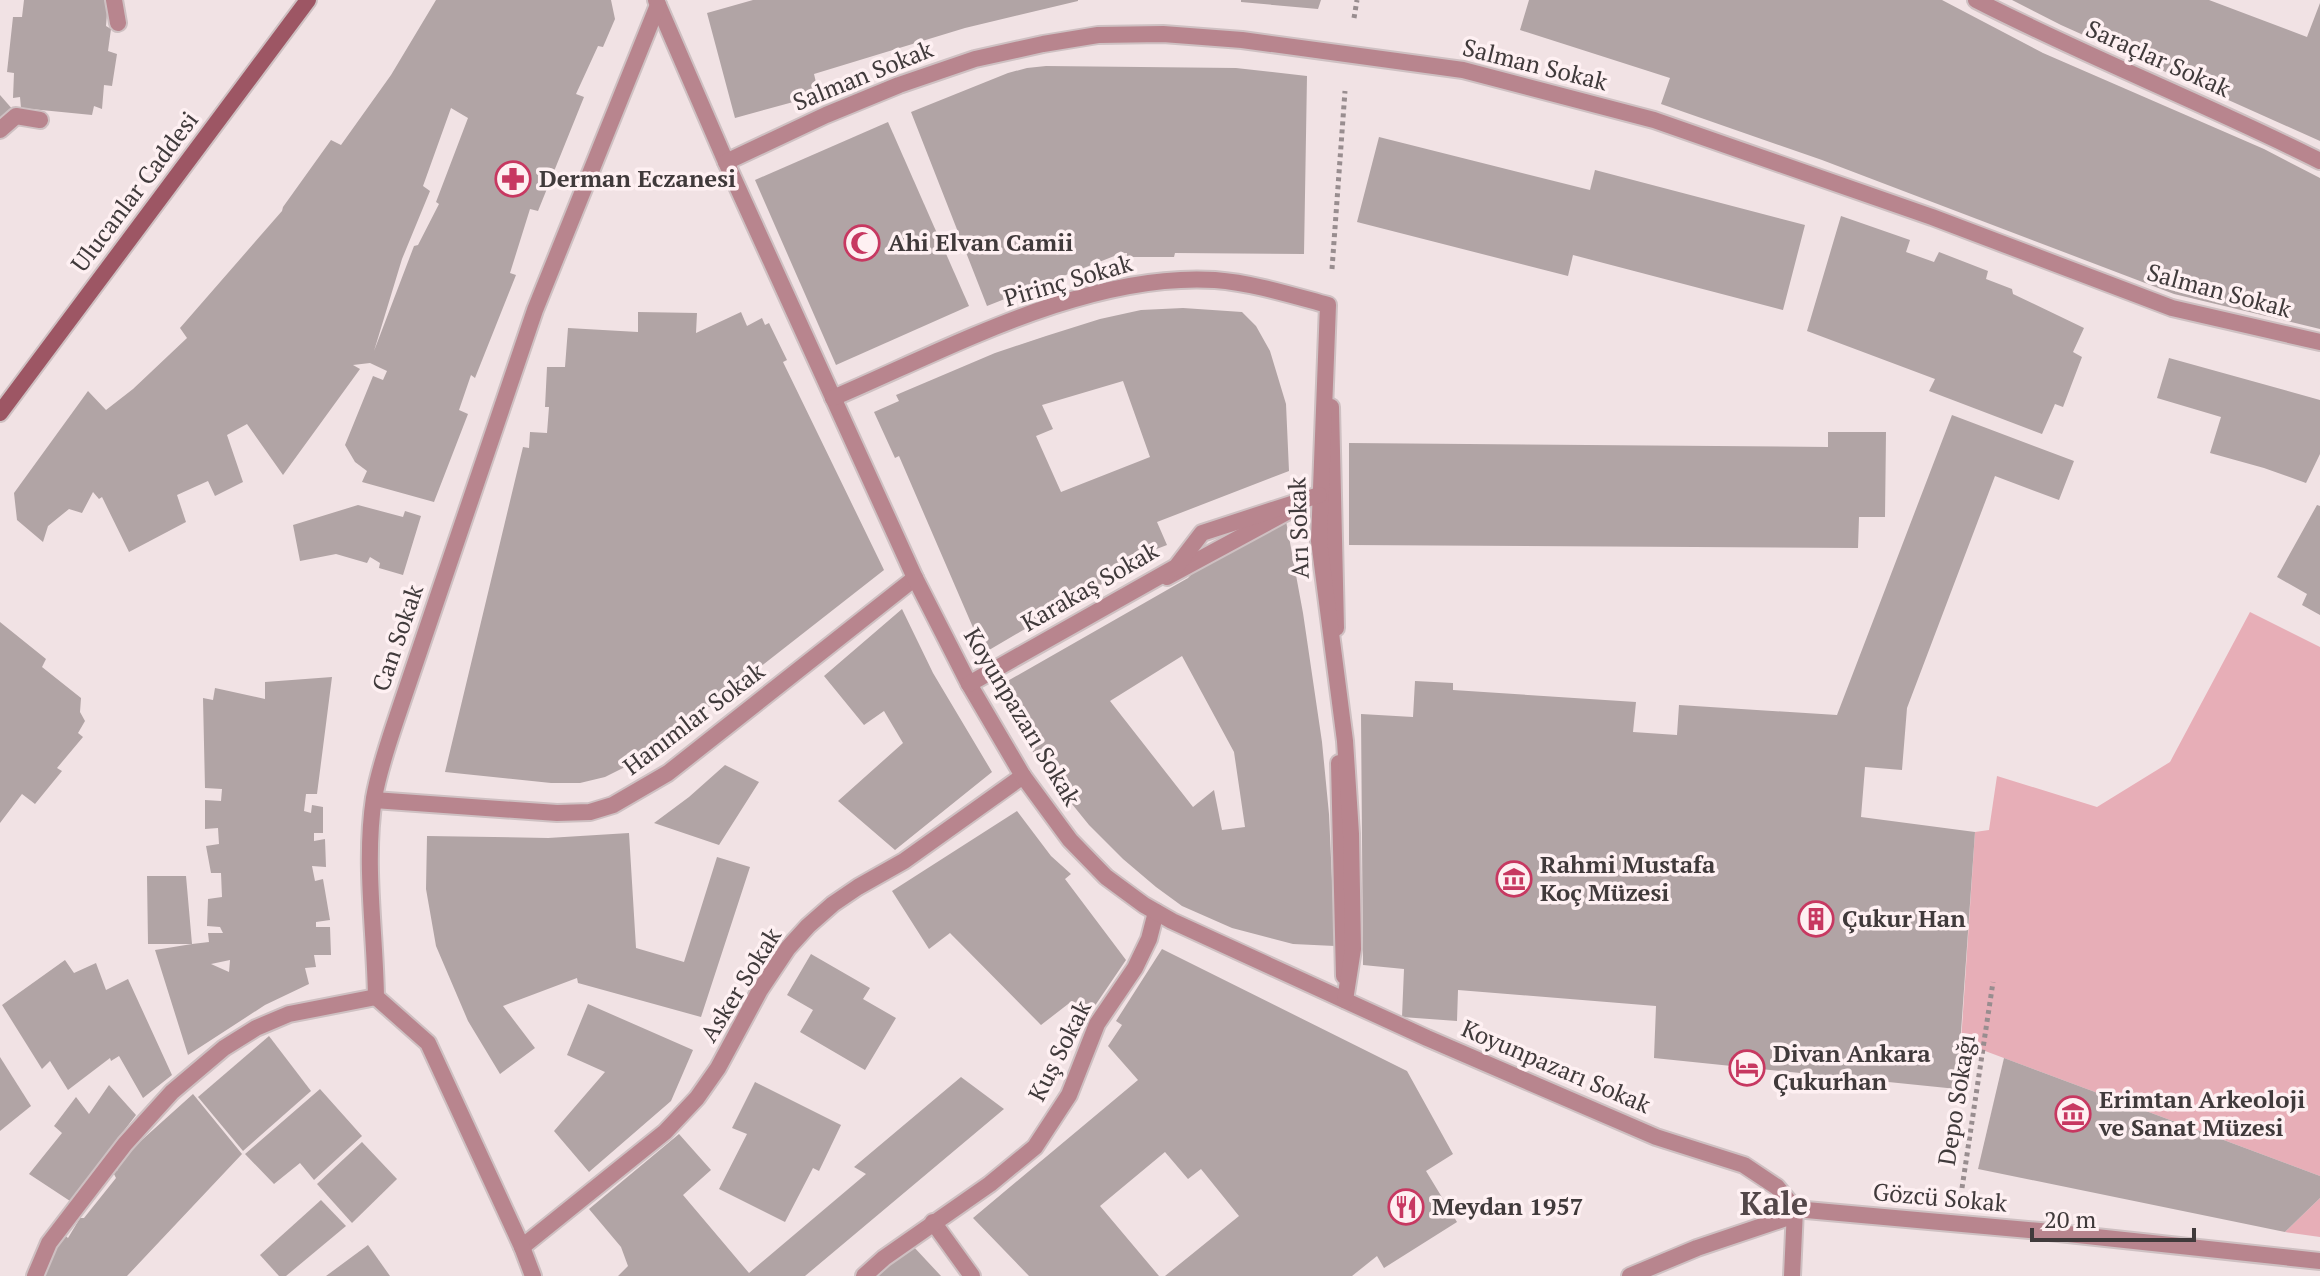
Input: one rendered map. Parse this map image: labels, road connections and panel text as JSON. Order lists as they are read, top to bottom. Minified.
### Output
{"streets":{"main road":["Ulucanlar Caddesi"],"street":["Saraçlar Sokak","Salman Sokak","Pirinç Sokak","Arı Sokak","Karakaş Sokak","Can Sokak","Koyunpazarı Sokak","Hanımlar Sokak","Asker Sokak","Kuş Sokak","Gözcü Sokak"],"path":["Depo Sokağı"]},"crossings":[["Salman Sokak","Koyunpazarı Sokak"],["Pirinç Sokak","Arı Sokak"],["Pirinç Sokak","Koyunpazarı Sokak"],["Arı Sokak","Karakaş Sokak"],["Arı Sokak","Koyunpazarı Sokak"],["Karakaş Sokak","Koyunpazarı Sokak"],["Can Sokak","Koyunpazarı Sokak"],["Can Sokak","Hanımlar Sokak"],["Koyunpazarı Sokak","Hanımlar Sokak"],["Koyunpazarı Sokak","Asker Sokak"],["Koyunpazarı Sokak","Kuş Sokak"],["Koyunpazarı Sokak","Gözcü Sokak"],["Depo Sokağı","Gözcü Sokak"]],"districts":["Kale"],"places":{"pharmacy":["Derman Eczanesi"],"mosque":["Ahi Elvan Camii"],"museum":["Rahmi Mustafa Koç Müzesi","Erimtan Arkeoloji ve Sanat Müzesi"],"building":["Çukur Han"],"hotel":["Divan Ankara Çukurhan"],"restaurant":["Meydan 1957"]},"scale_bar":"20 m"}
